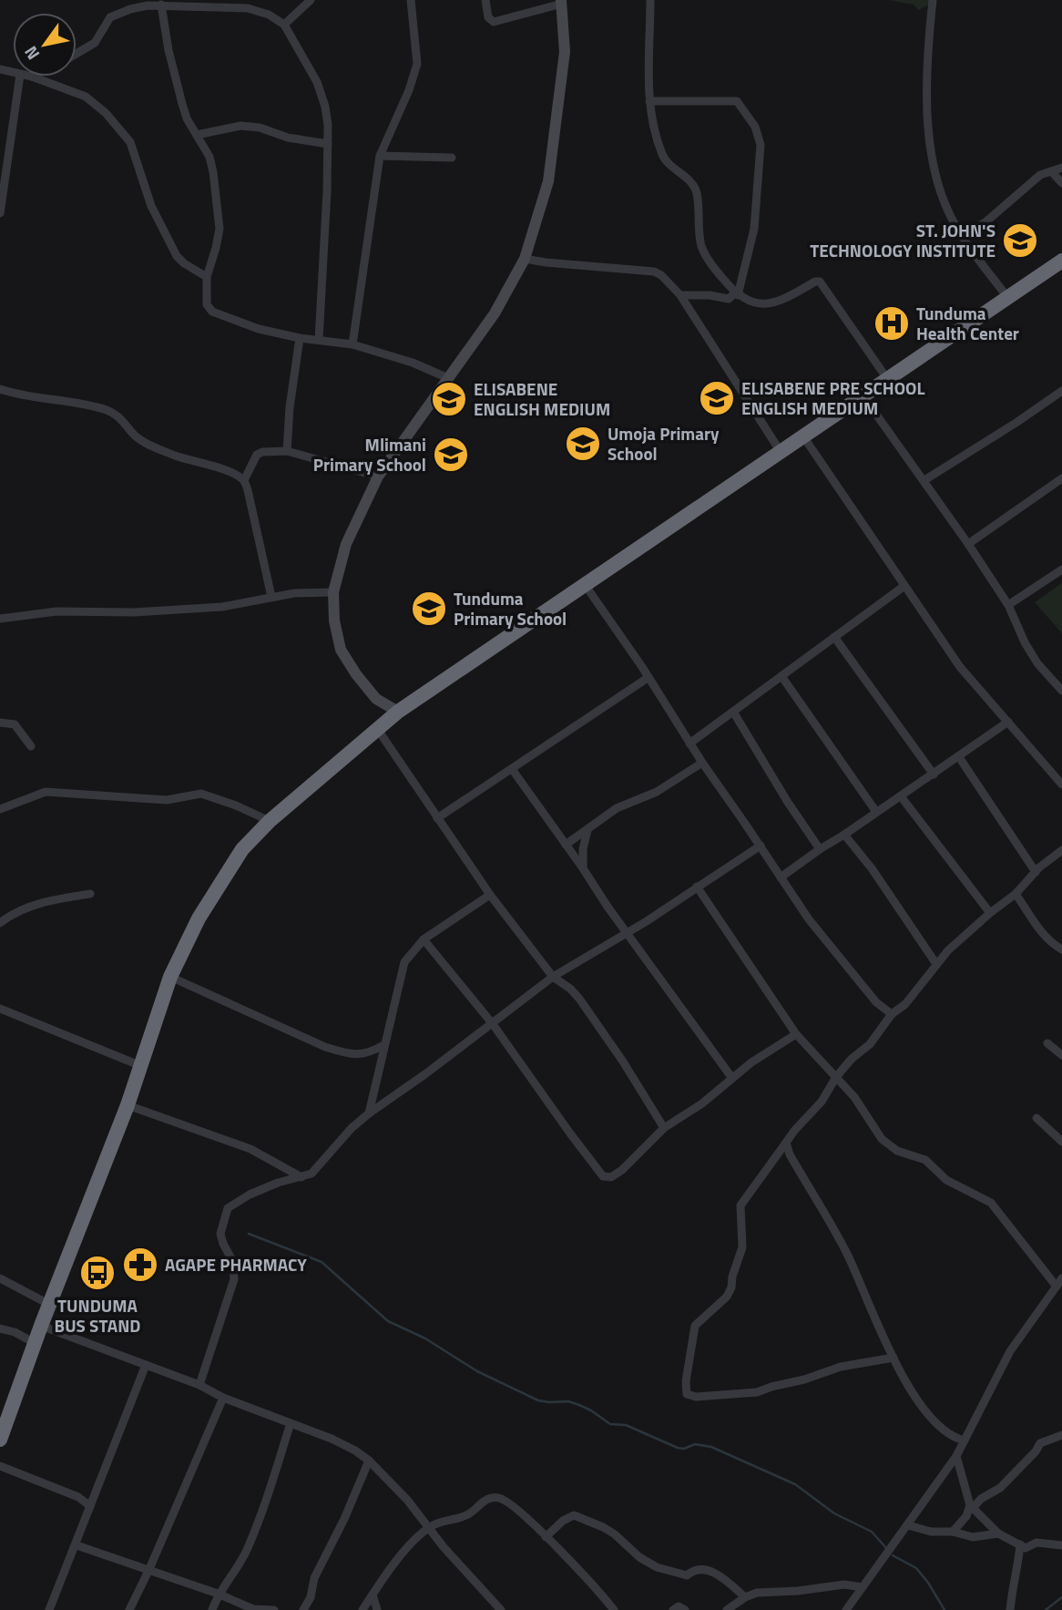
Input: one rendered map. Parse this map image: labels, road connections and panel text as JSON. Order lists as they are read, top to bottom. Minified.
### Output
{"places":{"school or university":["ST. JOHN'S TECHNOLOGY INSTITUTE","ELISABENE PRE SCHOOL ENGLISH MEDIUM","ELISABENE ENGLISH MEDIUM","Umoja Primary School","Mlimani Primary School","Tunduma Primary School"],"hospital":["Tunduma Health Center"],"pharmacy":["AGAPE PHARMACY"],"bus stop":["TUNDUMA BUS STAND"]},"north":"bottom left"}
